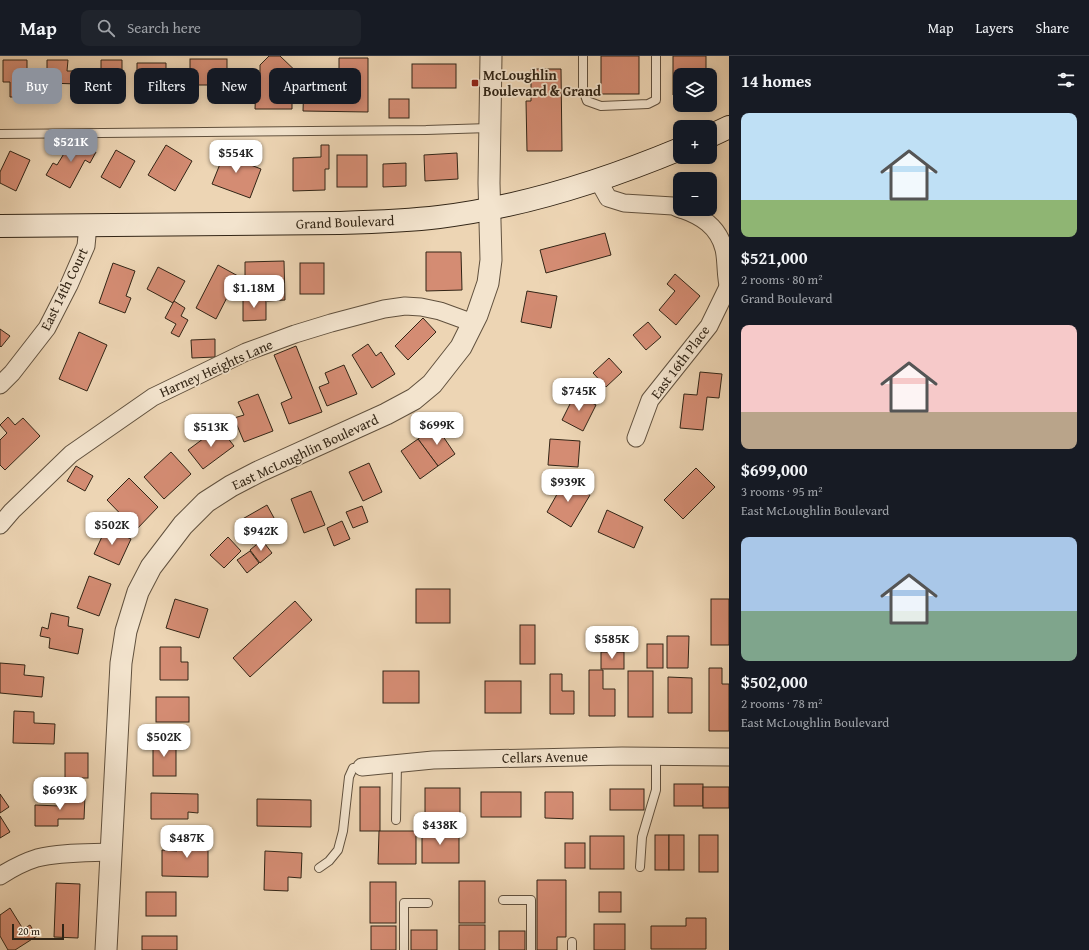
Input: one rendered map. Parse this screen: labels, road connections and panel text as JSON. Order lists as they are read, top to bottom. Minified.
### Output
{"streets":{"main road":["Grand Boulevard"],"street":["East 14th Court","East 16th Place","Harney Heights Lane","East McLoughlin Boulevard","Cellars Avenue"]},"crossings":[["Grand Boulevard","East 14th Court"],["Grand Boulevard","East McLoughlin Boulevard"],["Harney Heights Lane","East McLoughlin Boulevard"]],"places":{"transit":["McLoughlin Boulevard & Grand"]},"scale_bar":"20 m","page":{"header":"Map","search":"Search here","nav":["Map","Layers","Share"],"heading":"14 homes","map_buttons":["+","−"],"chip":["Buy","Rent","Filters","New","Apartment"],"list":[{"name":"$521,000","note":"2 rooms · 80 m² · Grand Boulevard"},{"name":"$699,000","note":"3 rooms · 95 m² · East McLoughlin Boulevard"},{"name":"$502,000","note":"2 rooms · 78 m² · East McLoughlin Boulevard"}],"price":["$521K","$554K","$1.18M","$745K","$699K","$513K","$939K","$502K","$942K","$585K","$502K","$693K","$438K","$487K"],"scale":"20 m"}}
